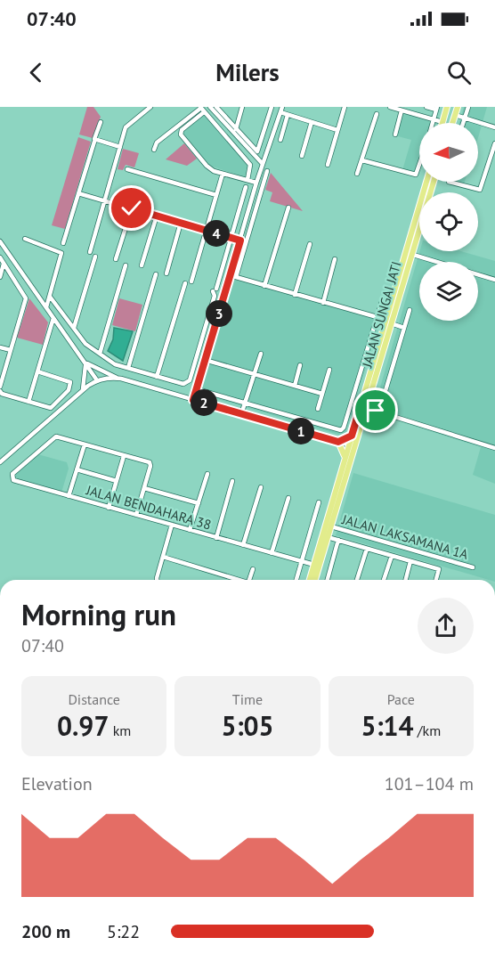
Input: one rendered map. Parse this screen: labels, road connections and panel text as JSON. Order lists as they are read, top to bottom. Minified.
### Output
{"streets":{"main road":["JALAN SUNGAI JATI"],"street":["JALAN BENDAHARA 38","JALAN LAKSAMANA 1A"]},"crossings":[["JALAN SUNGAI JATI","JALAN BENDAHARA 38"]],"north":"left","page":{"status":"07:40","header":"Milers","pins":["4","3","2","1"],"heading":["Morning run","07:40"],"stats":[["Distance","0.97 km"],["Time","5:05"],["Pace","5:14 /km"]],"chart":["Elevation","101–104 m"],"list":[{"name":"200 m","note":"5:22"}]}}
